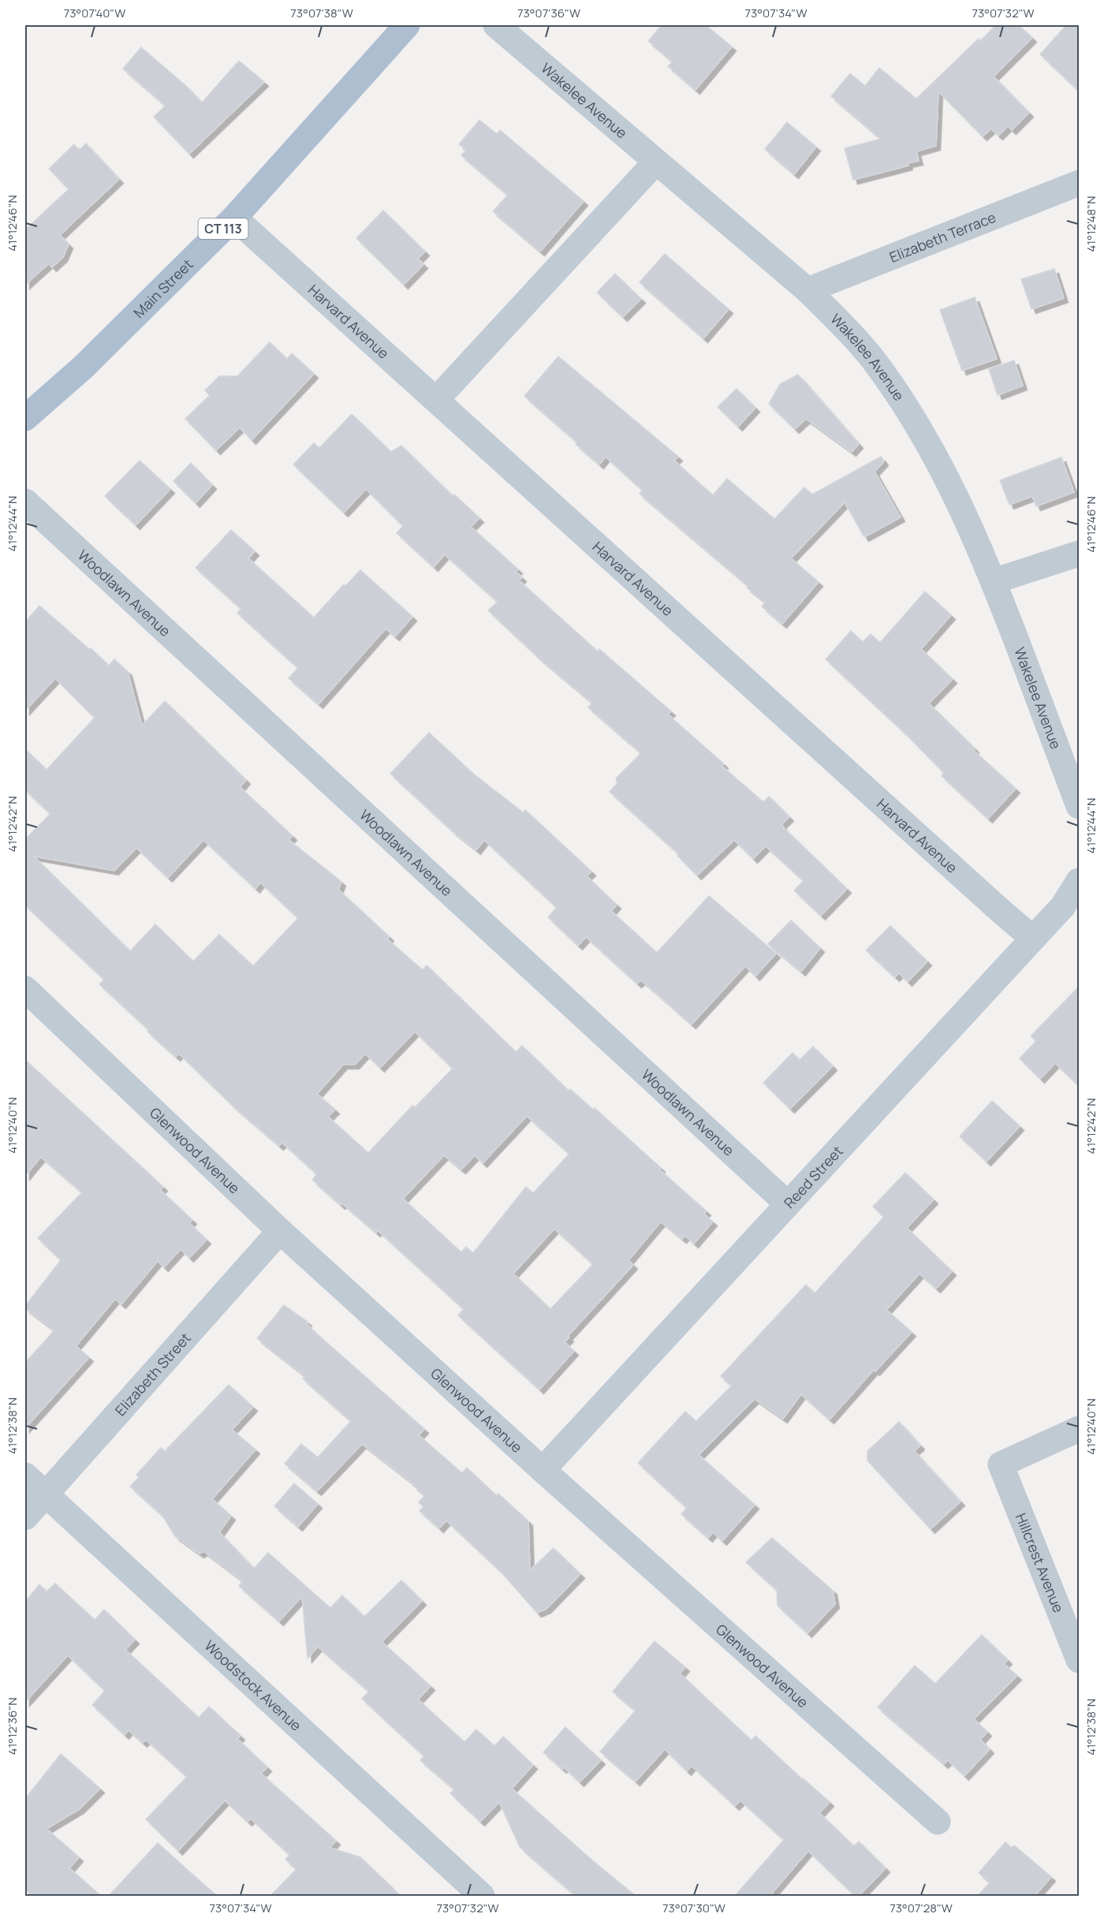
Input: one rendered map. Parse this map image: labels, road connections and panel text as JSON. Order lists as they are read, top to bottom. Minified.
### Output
{"streets":{"main road":["CT 113","Main Street"],"street":["Wakelee Avenue","Elizabeth Terrace","Harvard Avenue","Woodlawn Avenue","Glenwood Avenue","Reed Street","Elizabeth Street","Hillcrest Avenue","Woodstock Avenue"]},"crossings":[["Wakelee Avenue","Elizabeth Terrace"],["Main Street","Harvard Avenue"],["Harvard Avenue","Reed Street"],["Woodlawn Avenue","Reed Street"],["Glenwood Avenue","Reed Street"],["Glenwood Avenue","Elizabeth Street"],["Elizabeth Street","Woodstock Avenue"]],"coordinates":["73°07'40\"W","73°07'38\"W","73°07'36\"W","73°07'34\"W","73°07'32\"W","41°12'46\"N","41°12'48\"N","41°12'44\"N","41°12'42\"N","41°12'40\"N","41°12'38\"N","41°12'36\"N","73°07'30\"W","73°07'28\"W"]}
